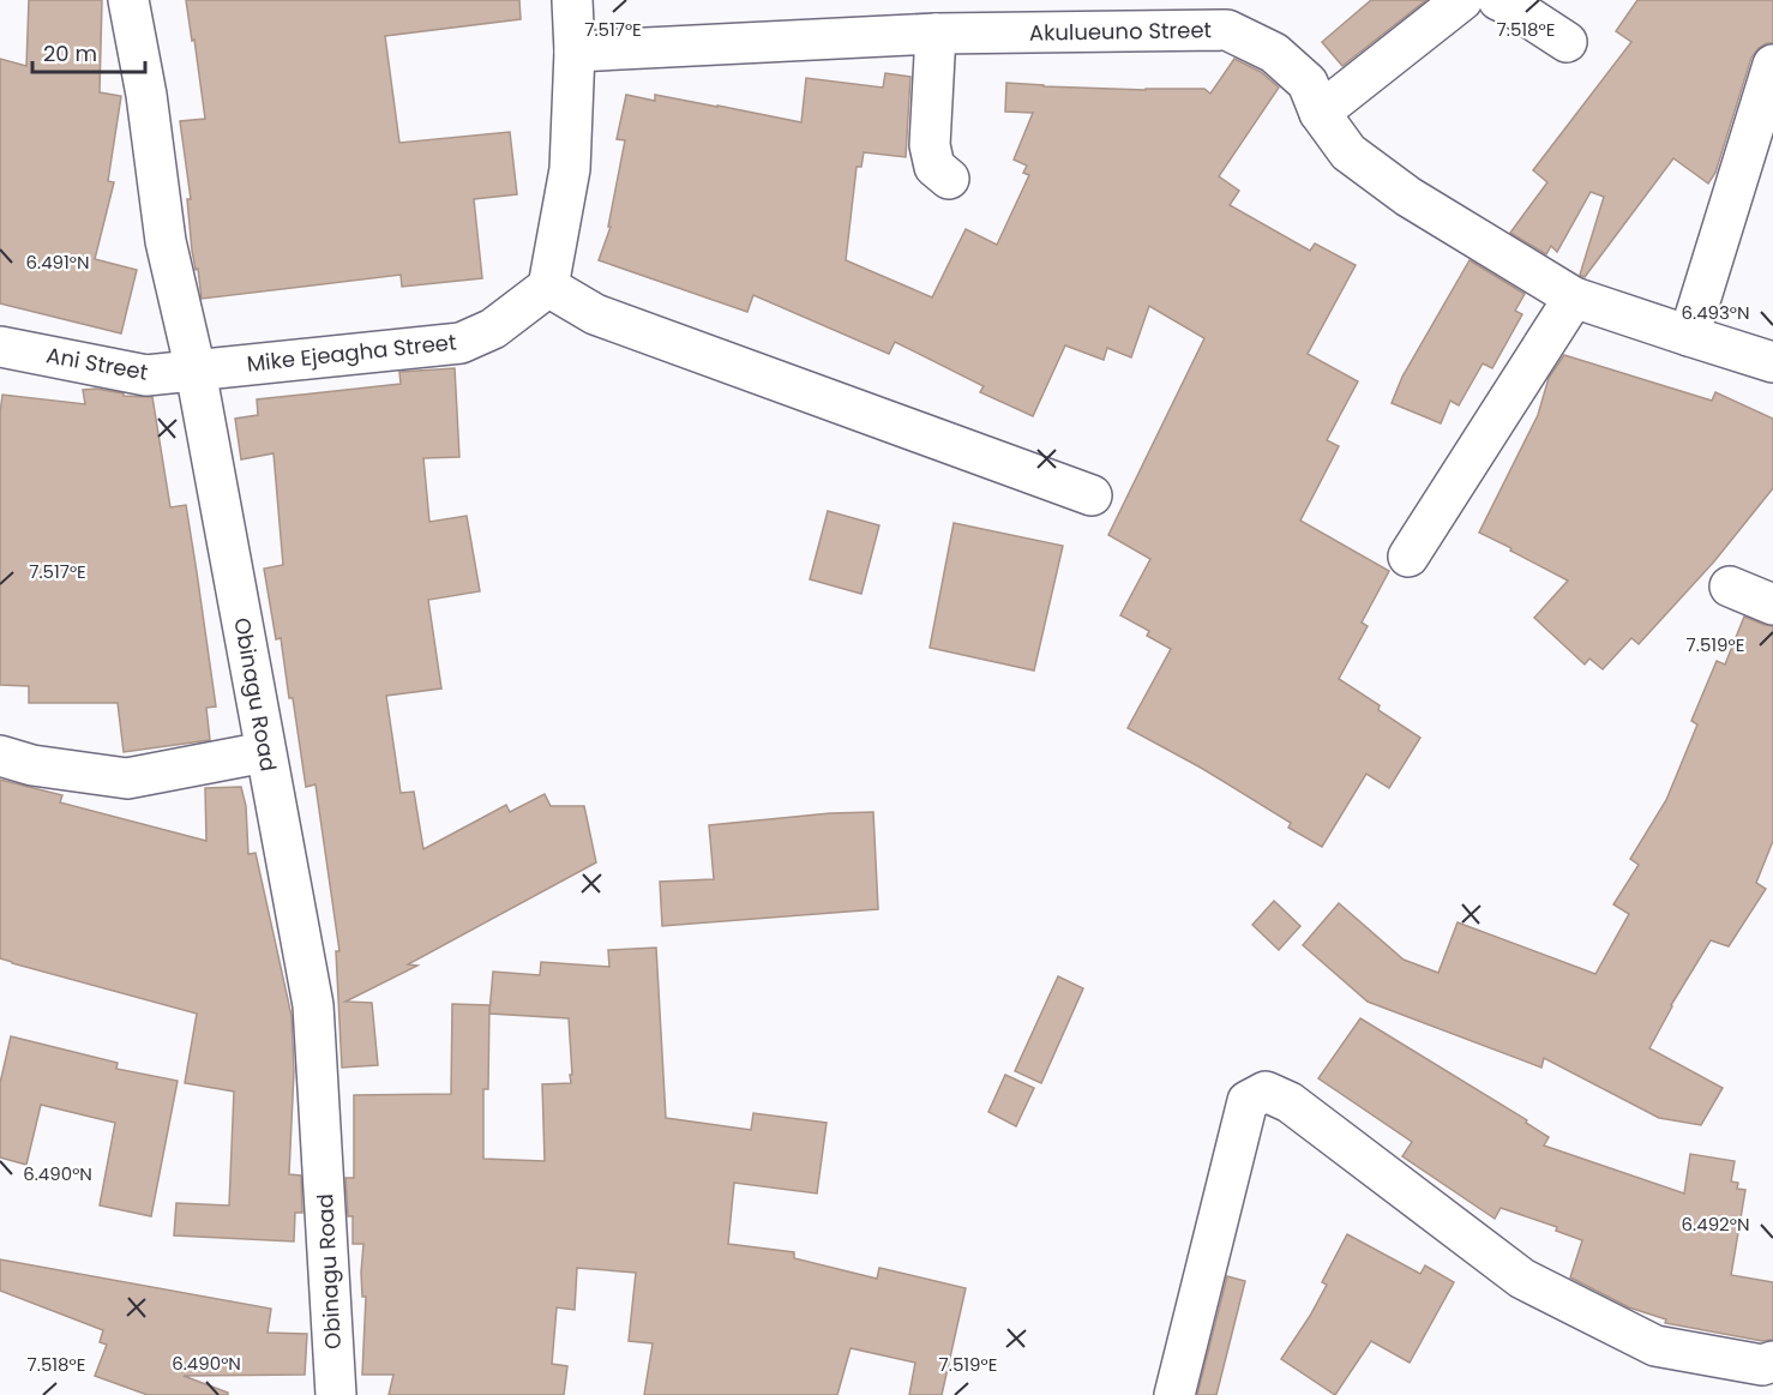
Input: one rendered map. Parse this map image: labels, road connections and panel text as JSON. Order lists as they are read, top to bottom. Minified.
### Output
{"streets":{"street":["Akulueuno Street","Mike Ejeagha Street","Ani Street","Obinagu Road"]},"crossings":[["Mike Ejeagha Street","Ani Street"],["Mike Ejeagha Street","Obinagu Road"],["Ani Street","Obinagu Road"]],"scale_bar":"20 m","coordinates":["7.517°E","7.518°E","6.491°N","6.493°N","7.519°E","6.490°N","6.492°N"]}
